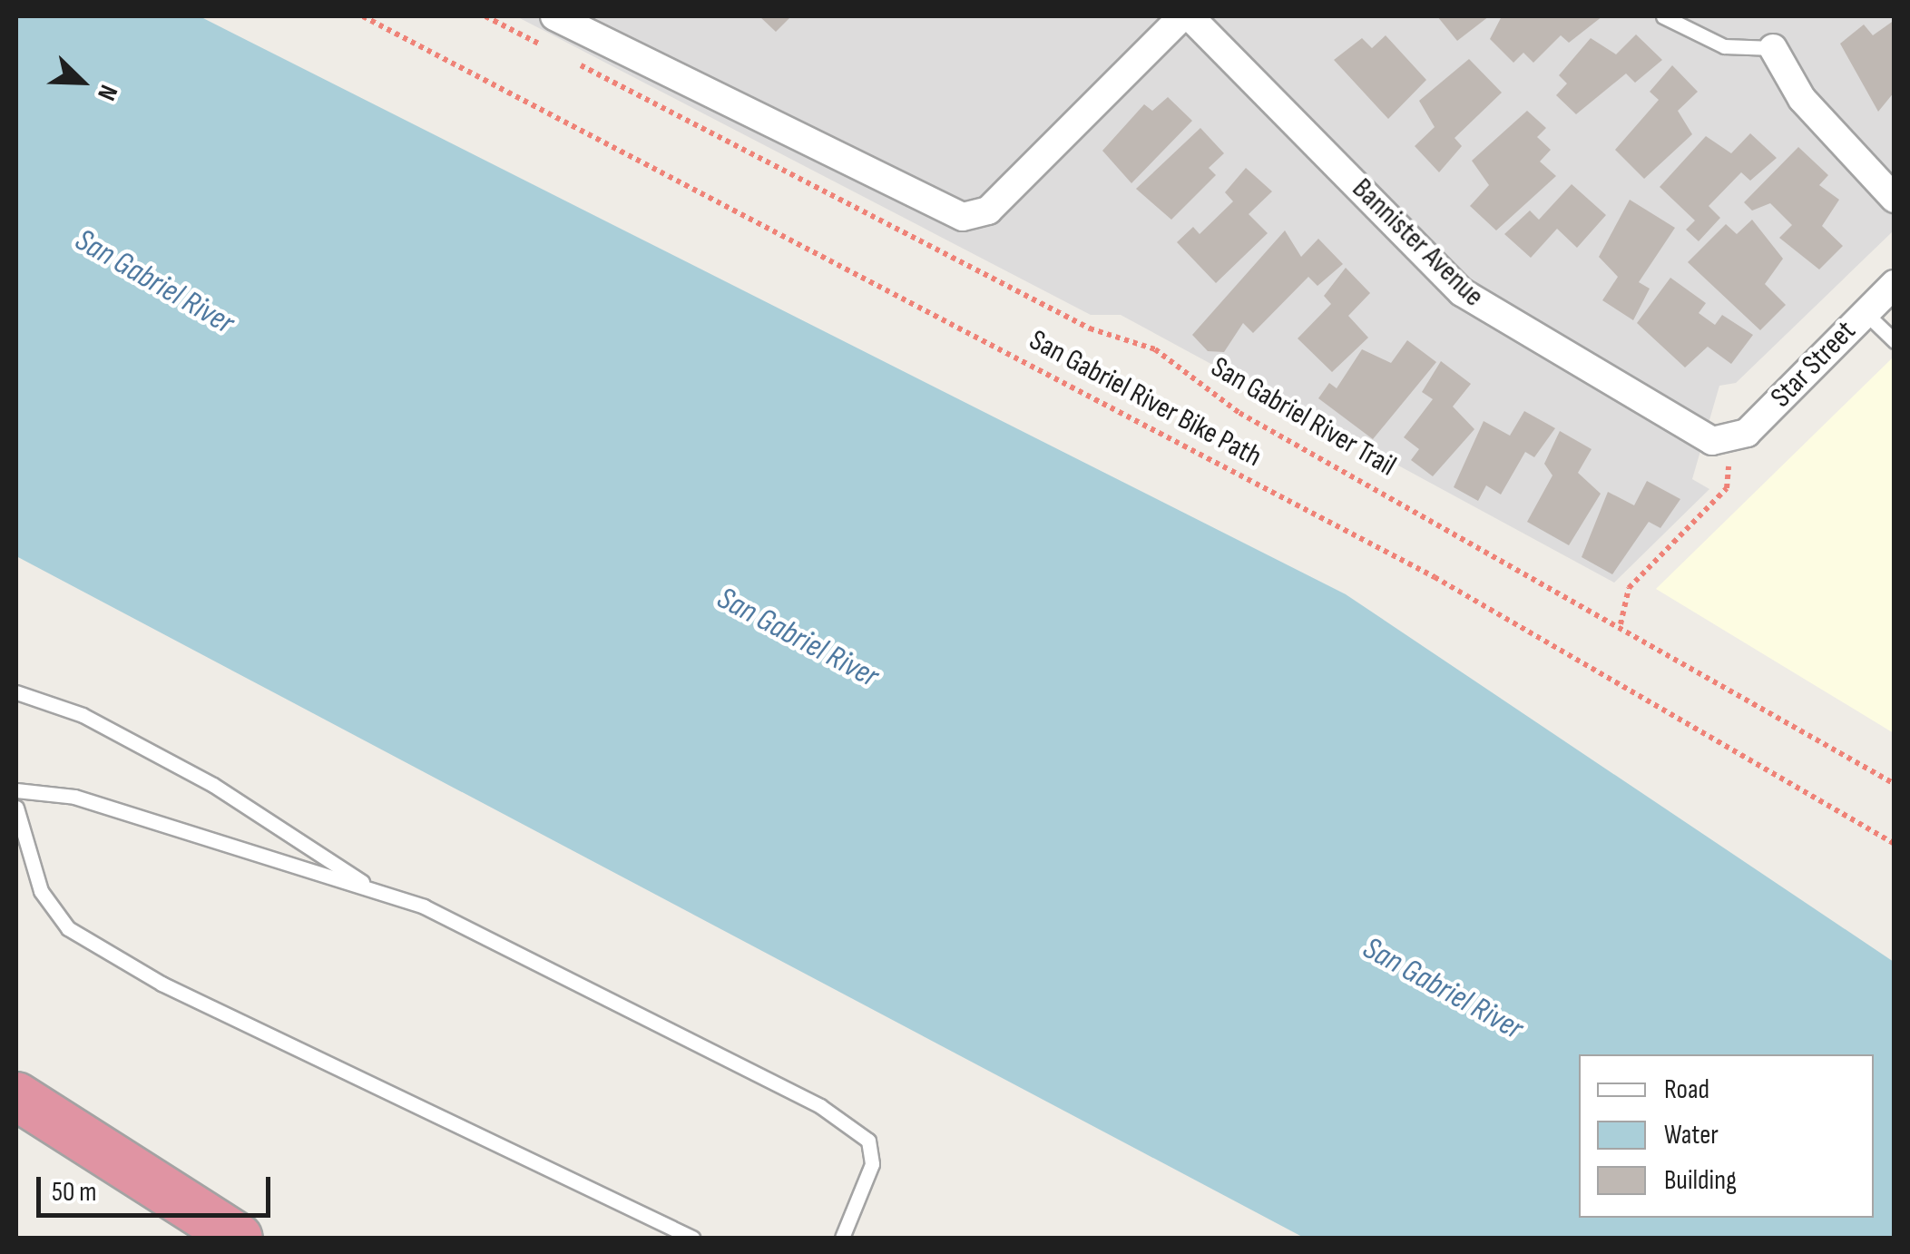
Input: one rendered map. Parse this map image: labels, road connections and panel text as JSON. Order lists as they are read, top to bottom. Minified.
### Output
{"streets":{"street":["Bannister Avenue","Star Street"],"path":["San Gabriel River Bike Path","San Gabriel River Trail"]},"crossings":[["Bannister Avenue","Star Street"]],"water":["San Gabriel River"],"legend":["Road","Water","Building"],"scale_bar":"50 m","north":"bottom right"}
